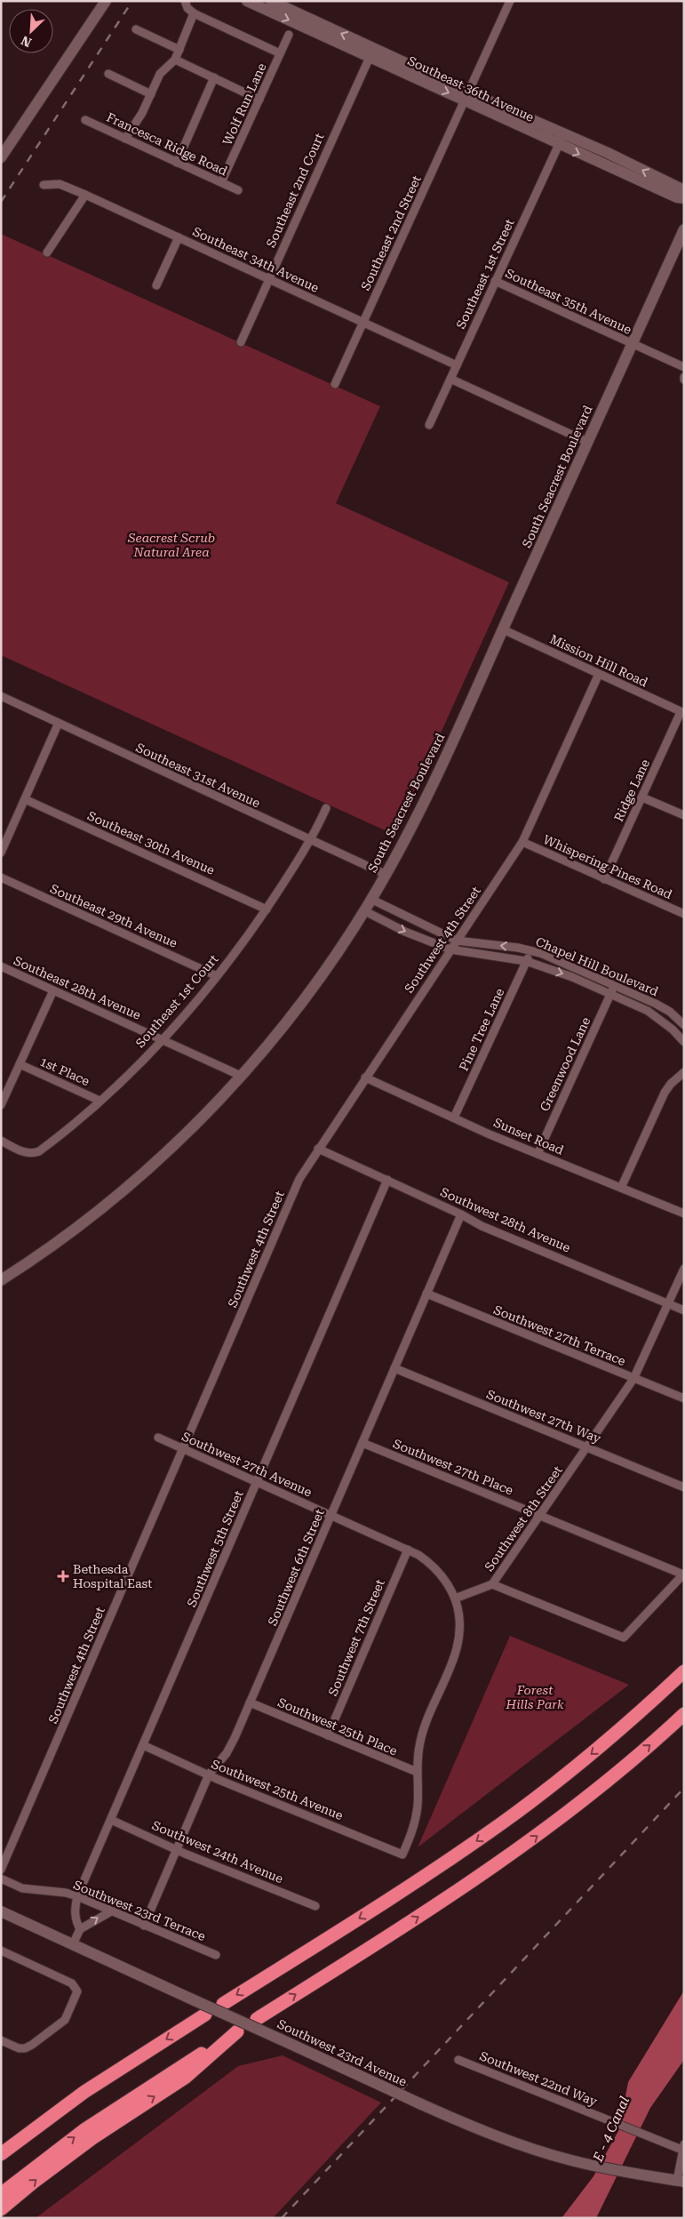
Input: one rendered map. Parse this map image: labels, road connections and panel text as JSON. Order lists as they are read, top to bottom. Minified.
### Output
{"streets":{"street":["Southeast 36th Avenue","Wolf Run Lane","Francesca Ridge Road","Southeast 2nd Court","Southeast 2nd Street","Southeast 34th Avenue","Southeast 1st Street","Southeast 35th Avenue","South Seacrest Boulevard","Mission Hill Road","Southeast 31st Avenue","Ridge Lane","Southeast 30th Avenue","Whispering Pines Road","Southeast 29th Avenue","Southwest 4th Street","Chapel Hill Boulevard","Southeast 28th Avenue","Southeast 1st Court","Pine Tree Lane","Greenwood Lane","1st Place","Sunset Road","Southwest 28th Avenue","Southwest 27th Terrace","Southwest 27th Way","Southwest 27th Avenue","Southwest 27th Place","Southwest 8th Street","Southwest 5th Street","Southwest 6th Street","Southwest 7th Street","Southwest 25th Place","Southwest 25th Avenue","Southwest 24th Avenue","Southwest 23rd Terrace","Southwest 23rd Avenue","Southwest 22nd Way"]},"crossings":[["Southeast 36th Avenue","Southeast 2nd Court"],["Southeast 36th Avenue","Southeast 2nd Street"],["Southeast 36th Avenue","Southeast 1st Street"],["Wolf Run Lane","Francesca Ridge Road"],["Southeast 2nd Court","Southeast 34th Avenue"],["Southeast 2nd Street","Southeast 34th Avenue"],["Southeast 34th Avenue","Southeast 1st Street"],["Southeast 1st Street","Southeast 35th Avenue"],["Southeast 35th Avenue","South Seacrest Boulevard"],["South Seacrest Boulevard","Mission Hill Road"],["South Seacrest Boulevard","Southeast 31st Avenue"],["South Seacrest Boulevard","Chapel Hill Boulevard"],["South Seacrest Boulevard","Southeast 28th Avenue"],["Mission Hill Road","Ridge Lane"],["Mission Hill Road","Southwest 4th Street"],["Southeast 31st Avenue","Southeast 1st Court"],["Ridge Lane","Whispering Pines Road"],["Southeast 30th Avenue","Southeast 1st Court"],["Whispering Pines Road","Southwest 4th Street"],["Southeast 29th Avenue","Southeast 1st Court"],["Southwest 4th Street","Chapel Hill Boulevard"],["Southwest 4th Street","Sunset Road"],["Southwest 4th Street","Southwest 28th Avenue"],["Southwest 4th Street","Southwest 27th Avenue"],["Chapel Hill Boulevard","Pine Tree Lane"],["Chapel Hill Boulevard","Greenwood Lane"],["Southeast 28th Avenue","Southeast 1st Court"],["Southeast 1st Court","1st Place"],["Pine Tree Lane","Sunset Road"],["Greenwood Lane","Sunset Road"],["Southwest 28th Avenue","Southwest 8th Street"],["Southwest 28th Avenue","Southwest 5th Street"],["Southwest 28th Avenue","Southwest 6th Street"],["Southwest 27th Terrace","Southwest 8th Street"],["Southwest 27th Terrace","Southwest 6th Street"],["Southwest 27th Way","Southwest 8th Street"],["Southwest 27th Way","Southwest 6th Street"],["Southwest 27th Avenue","Southwest 8th Street"],["Southwest 27th Avenue","Southwest 5th Street"],["Southwest 27th Avenue","Southwest 6th Street"],["Southwest 27th Avenue","Southwest 7th Street"],["Southwest 27th Place","Southwest 8th Street"],["Southwest 27th Place","Southwest 6th Street"],["Southwest 5th Street","Southwest 25th Avenue"],["Southwest 5th Street","Southwest 24th Avenue"],["Southwest 5th Street","Southwest 23rd Terrace"],["Southwest 6th Street","Southwest 25th Place"],["Southwest 6th Street","Southwest 25th Avenue"],["Southwest 6th Street","Southwest 24th Avenue"],["Southwest 6th Street","Southwest 23rd Terrace"],["Southwest 7th Street","Southwest 25th Place"],["Southwest 25th Place","Southwest 25th Avenue"]],"water":["E - 4 Canal"],"parks":["Seacrest Scrub Natural Area","Forest Hills Park"],"places":{"health":["Bethesda Hospital East"]},"north":"bottom left"}
